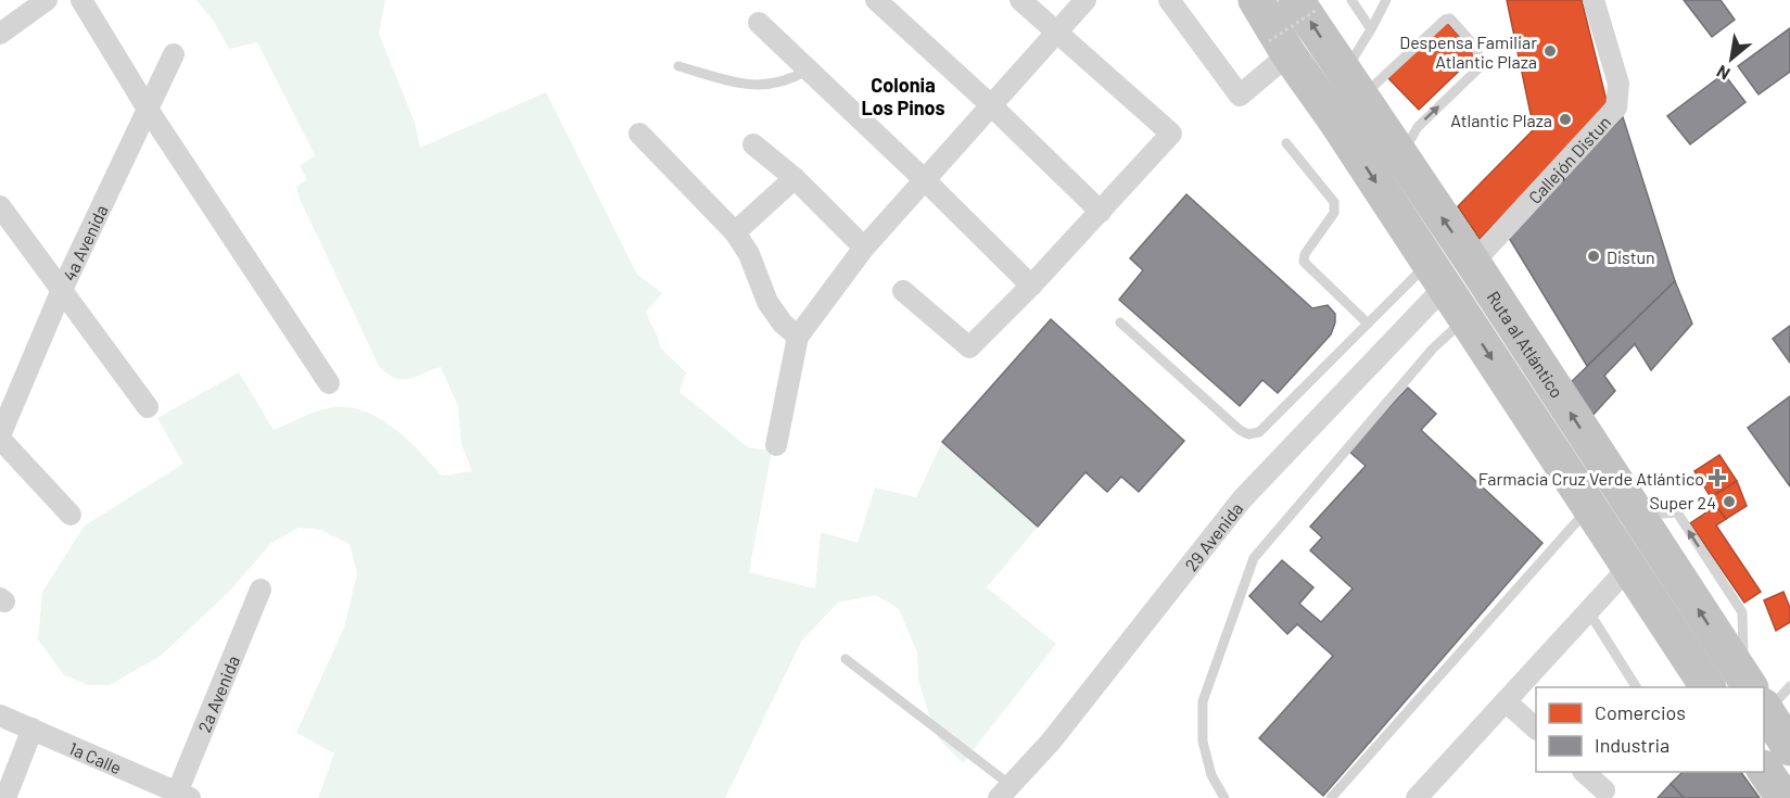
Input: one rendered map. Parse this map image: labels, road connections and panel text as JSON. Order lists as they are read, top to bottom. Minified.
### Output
{"streets":{"highway":["Ruta al Atlántico"],"street":["Callejón Distun","4a Avenida","29 Avenida","2a Avenida","1a Calle"]},"crossings":[["Callejón Distun","Ruta al Atlántico"],["Ruta al Atlántico","29 Avenida"],["2a Avenida","1a Calle"]],"districts":["Colonia Los Pinos"],"places":{"other":["Despensa Familiar Atlantic Plaza","Atlantic Plaza","Distun","Super 24"],"health":["Farmacia Cruz Verde Atlántico"]},"legend":["Comercios","Industria"],"north":"bottom left"}
